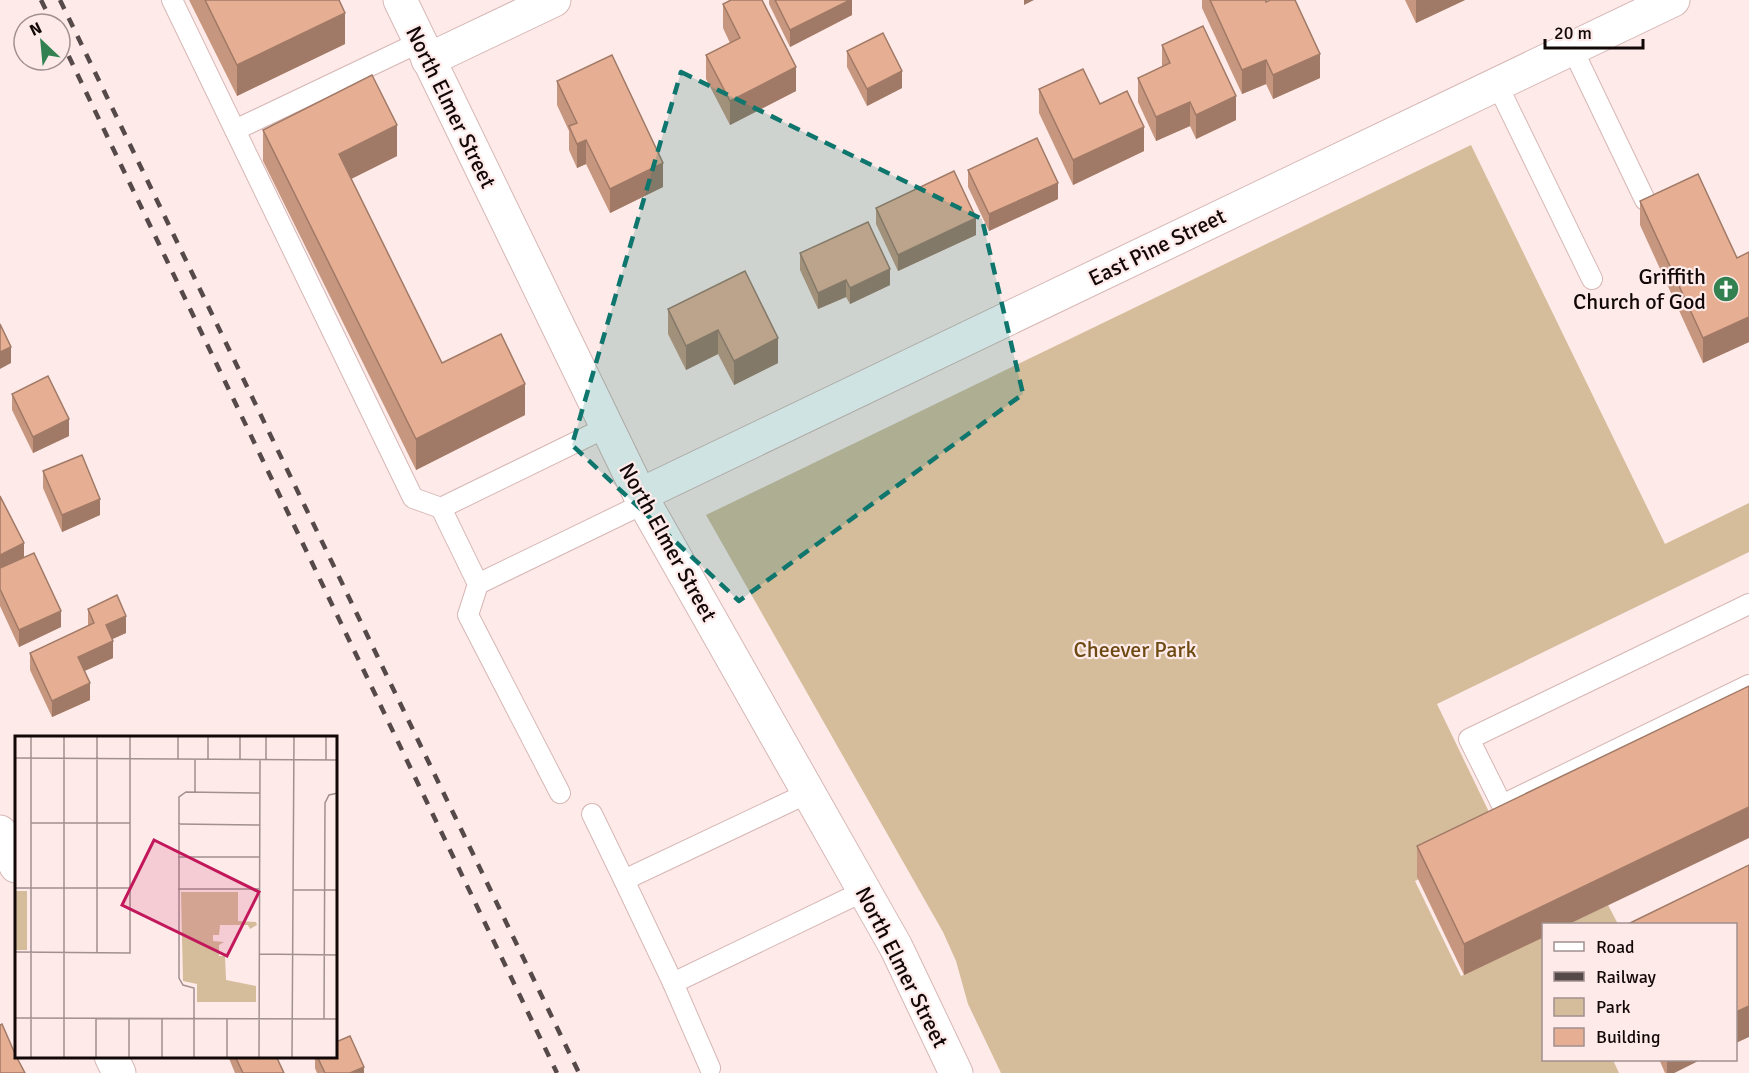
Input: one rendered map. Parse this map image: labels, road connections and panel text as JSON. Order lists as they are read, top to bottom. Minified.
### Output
{"streets":{"street":["North Elmer Street","East Pine Street"]},"crossings":[["North Elmer Street","East Pine Street"]],"parks":["Cheever Park"],"places":{"church":["Griffith Church of God"]},"legend":["Road","Railway","Park","Building"],"scale_bar":"20 m","north":"top left"}
